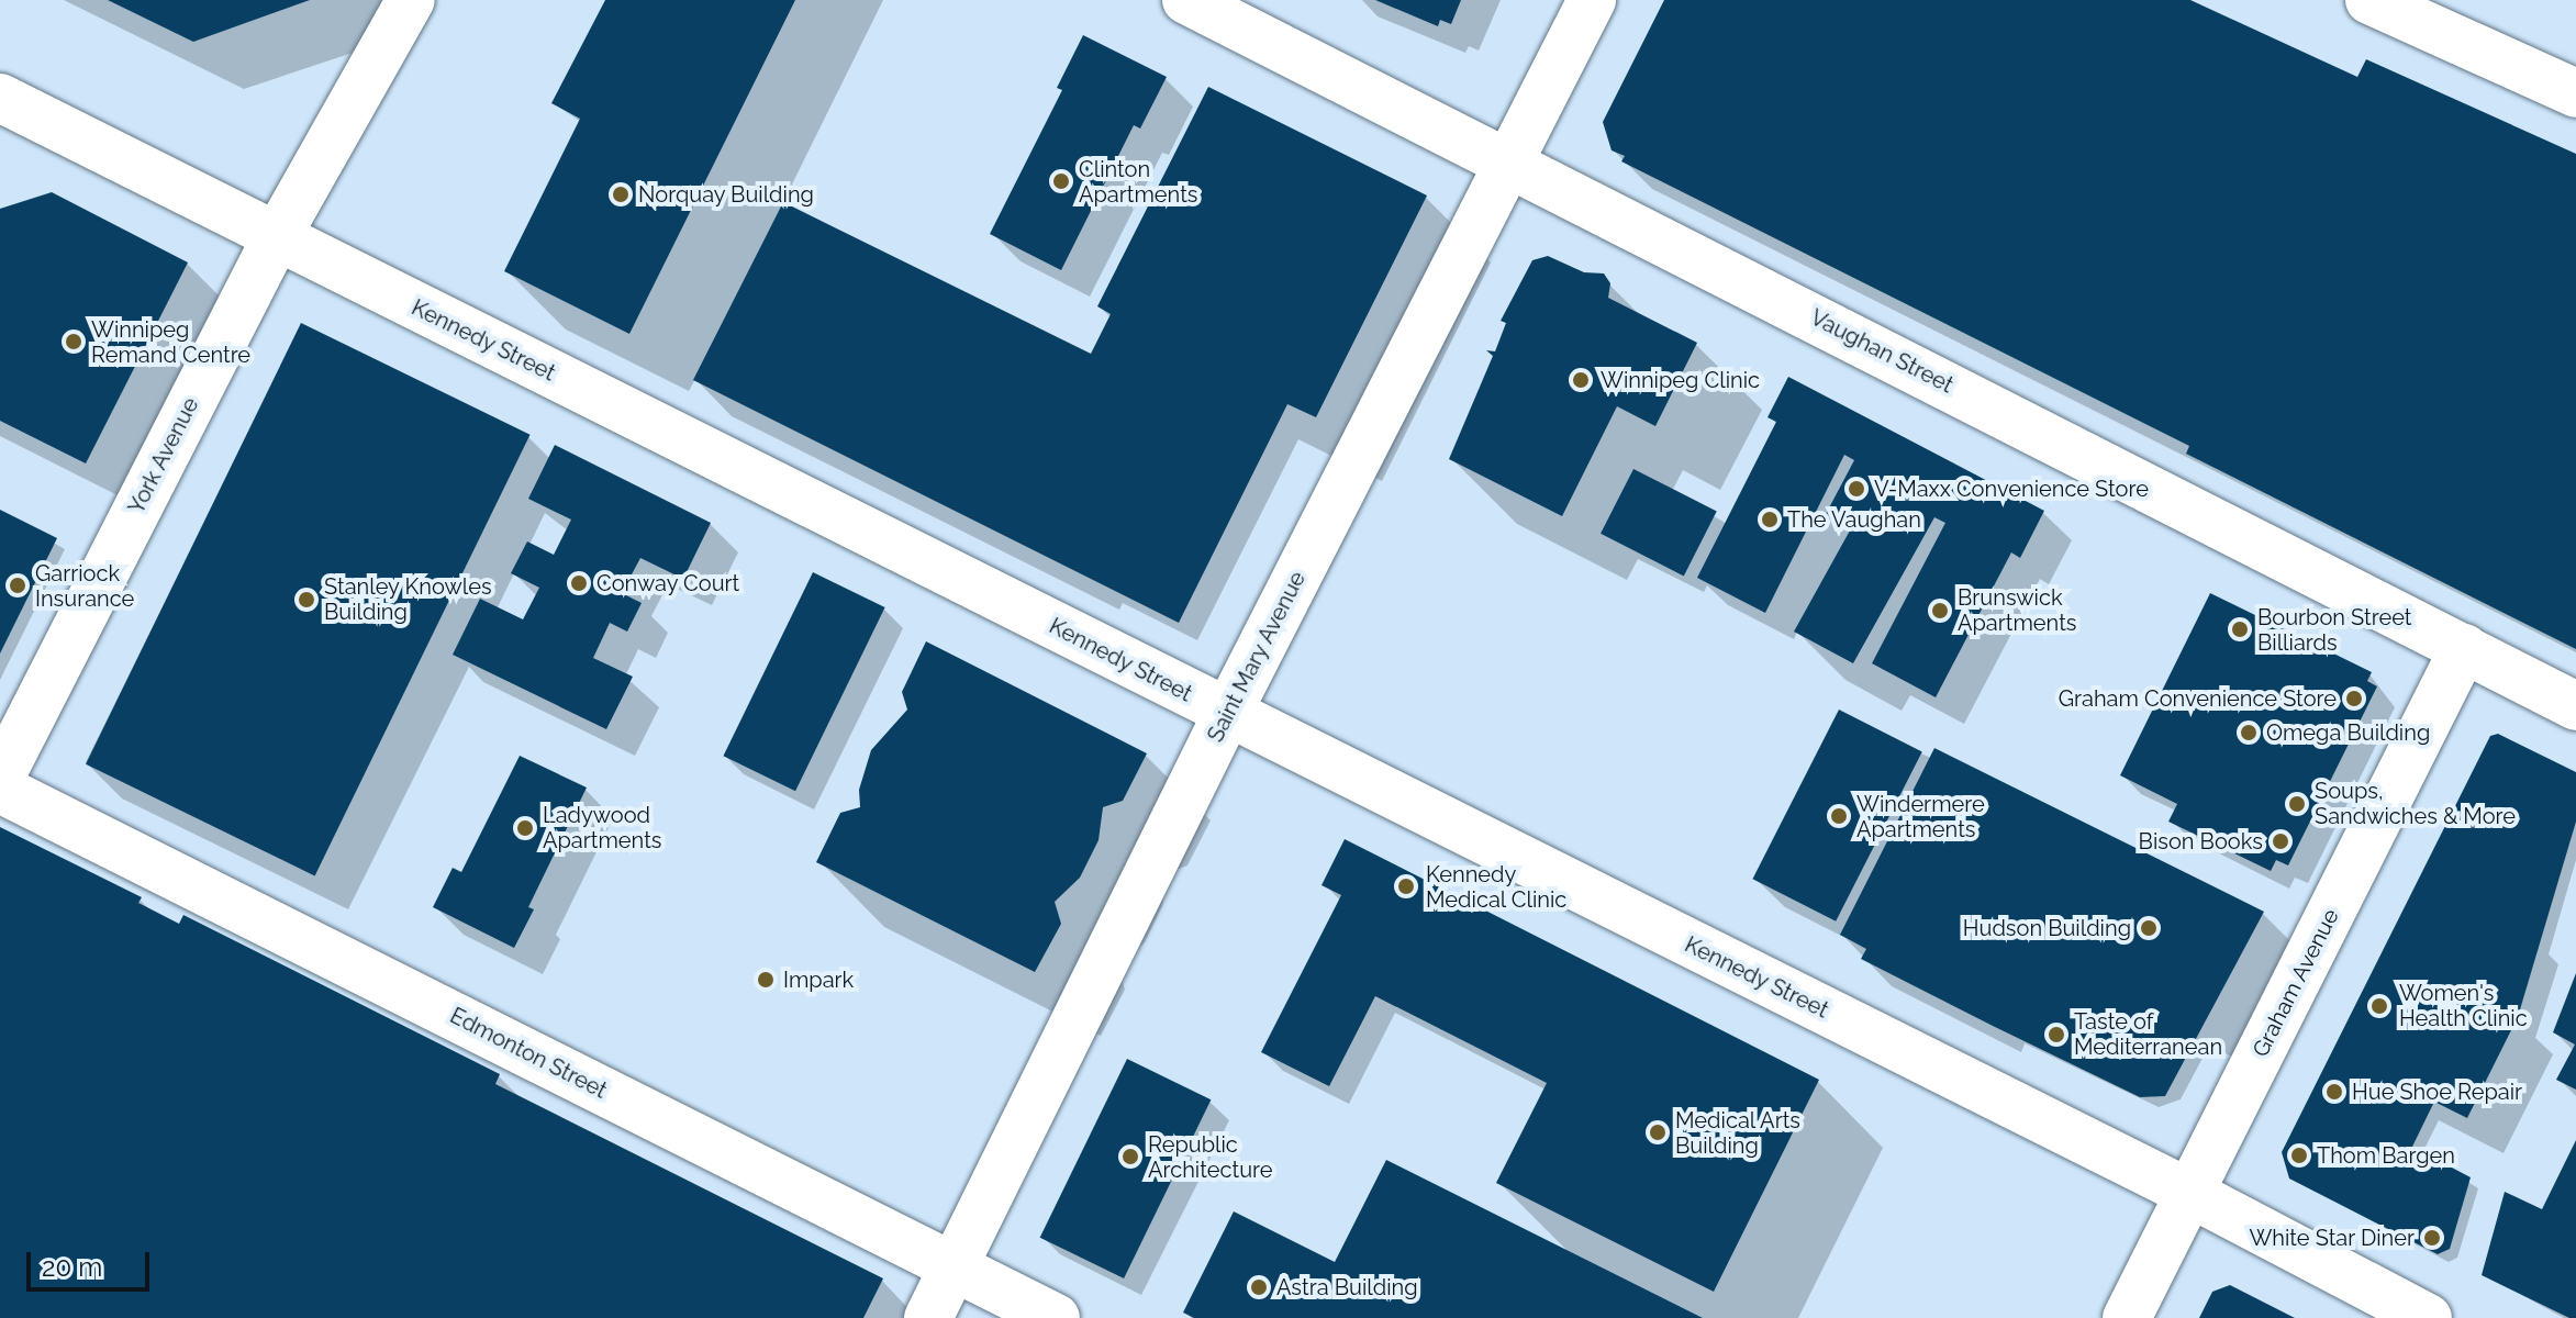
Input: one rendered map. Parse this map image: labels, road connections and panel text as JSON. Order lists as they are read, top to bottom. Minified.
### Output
{"streets":{"street":["Kennedy Street","Vaughan Street","York Avenue","Saint Mary Avenue","Graham Avenue","Edmonton Street"]},"crossings":[["Kennedy Street","York Avenue"],["Kennedy Street","Saint Mary Avenue"],["Kennedy Street","Graham Avenue"],["Vaughan Street","Saint Mary Avenue"],["Vaughan Street","Graham Avenue"],["Saint Mary Avenue","Edmonton Street"]],"places":["Clinton Apartments","Norquay Building","Winnipeg Remand Centre","Winnipeg Clinic","V-Maxx Convenience Store","The Vaughan","Conway Court","Garriock Insurance","Stanley Knowles Building","Brunswick Apartments","Bourbon Street Billiards","Graham Convenience Store","Omega Building","Soups, Sandwiches & More","Windermere Apartments","Ladywood Apartments","Bison Books","Kennedy Medical Clinic","Hudson Building","Impark","Women's Health Clinic","Taste of Mediterranean","Hue Shoe Repair","Medical Arts Building","Thom Bargen","Republic Architecture","White Star Diner","Astra Building"],"scale_bar":"20 m"}
